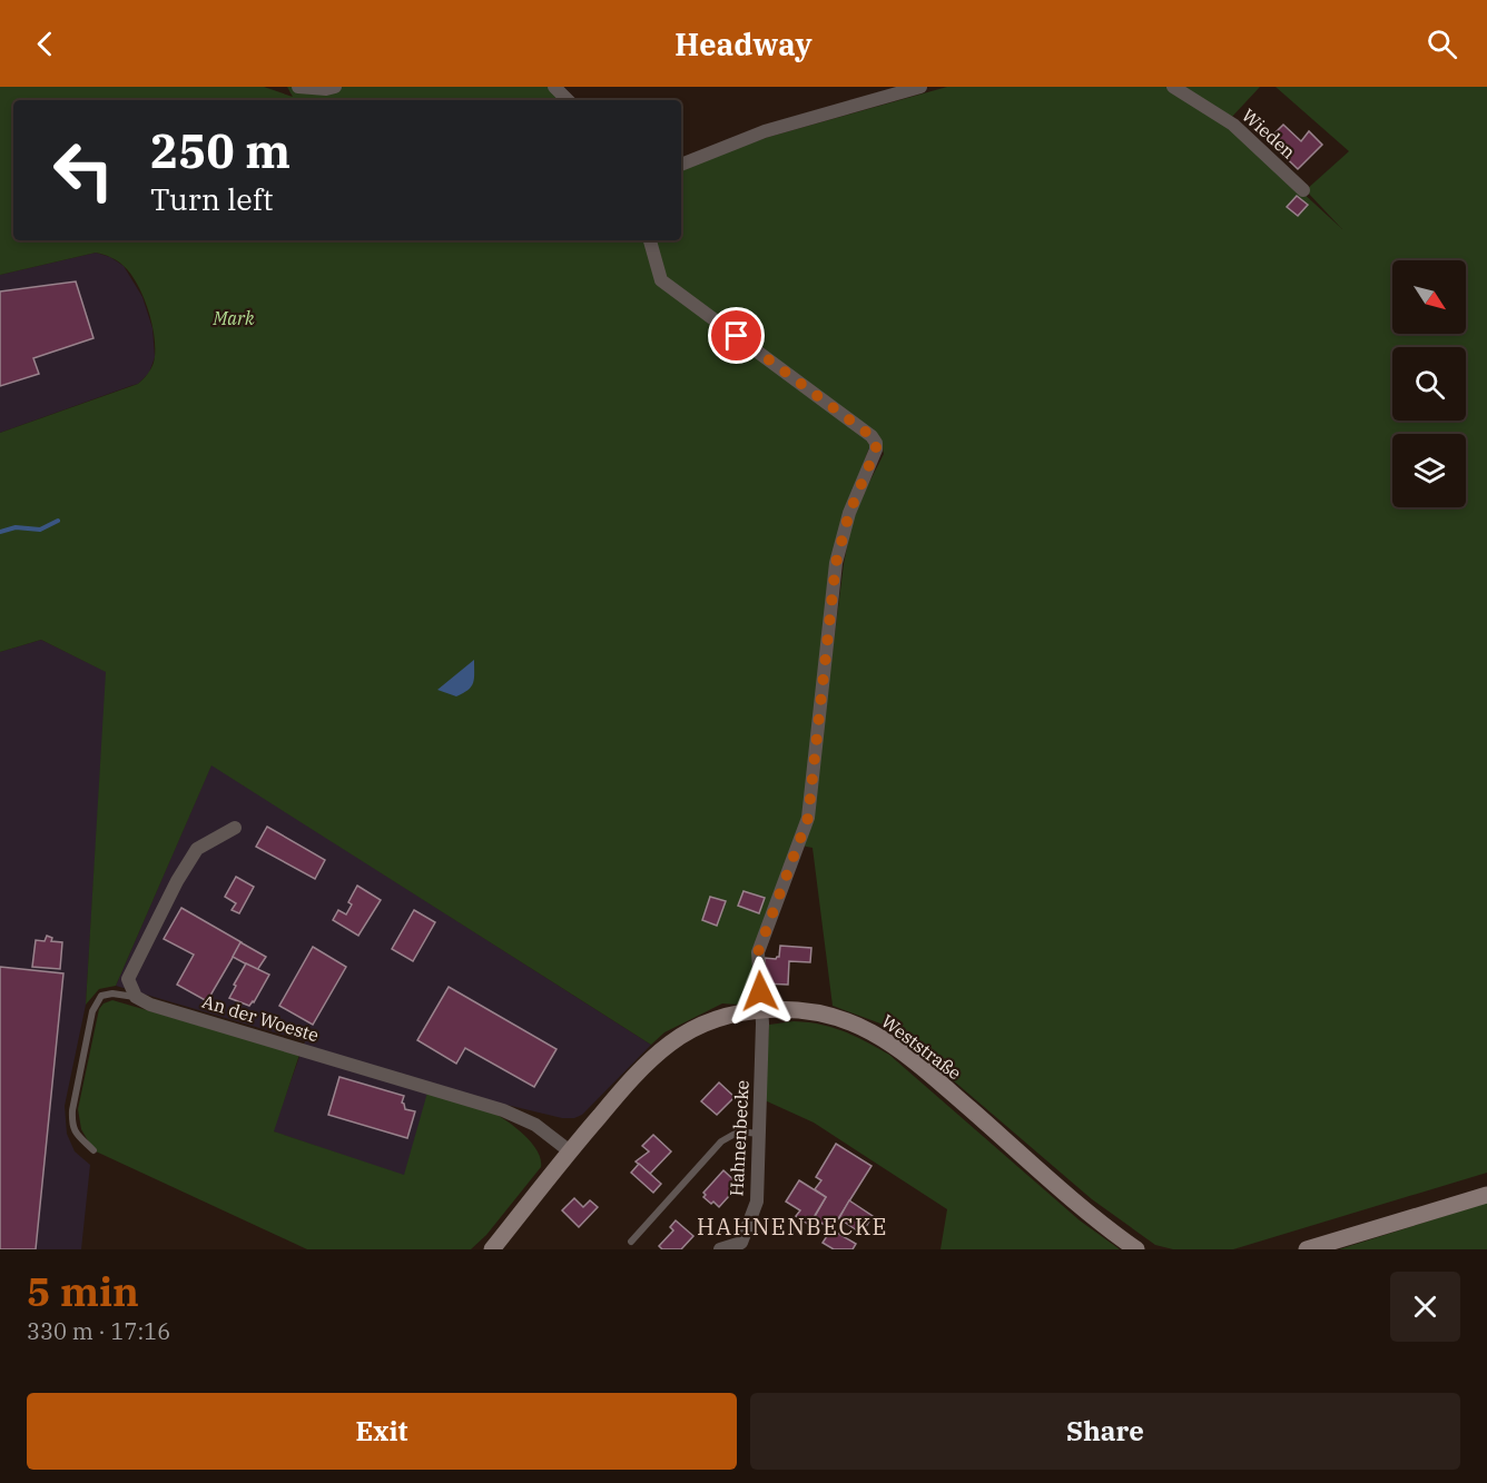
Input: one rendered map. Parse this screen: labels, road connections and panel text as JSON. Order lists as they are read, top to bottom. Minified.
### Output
{"streets":{"main road":["Weststraße"],"street":["Wieden","An der Woeste","Hahnenbecke"]},"crossings":[["An der Woeste","Weststraße"],["Weststraße","Hahnenbecke"]],"districts":["HAHNENBECKE"],"parks":["Mark"],"north":"bottom right","page":{"header":"Headway","turn":["250 m","Turn left"],"heading":["5 min","330 m · 17:16"],"buttons":["Exit","Share"]}}
